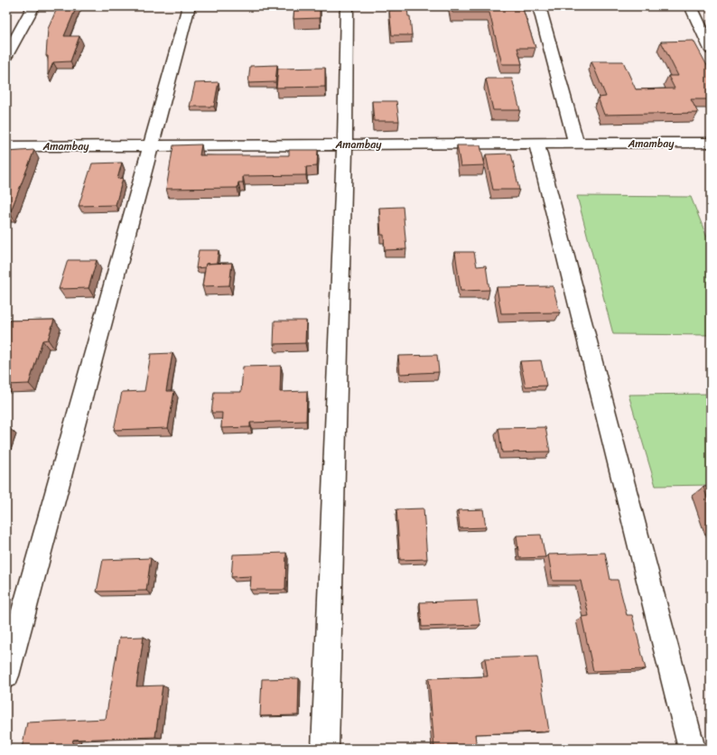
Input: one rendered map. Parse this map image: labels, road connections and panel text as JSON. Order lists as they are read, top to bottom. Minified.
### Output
{"streets":{"street":["Amambay"]}}
